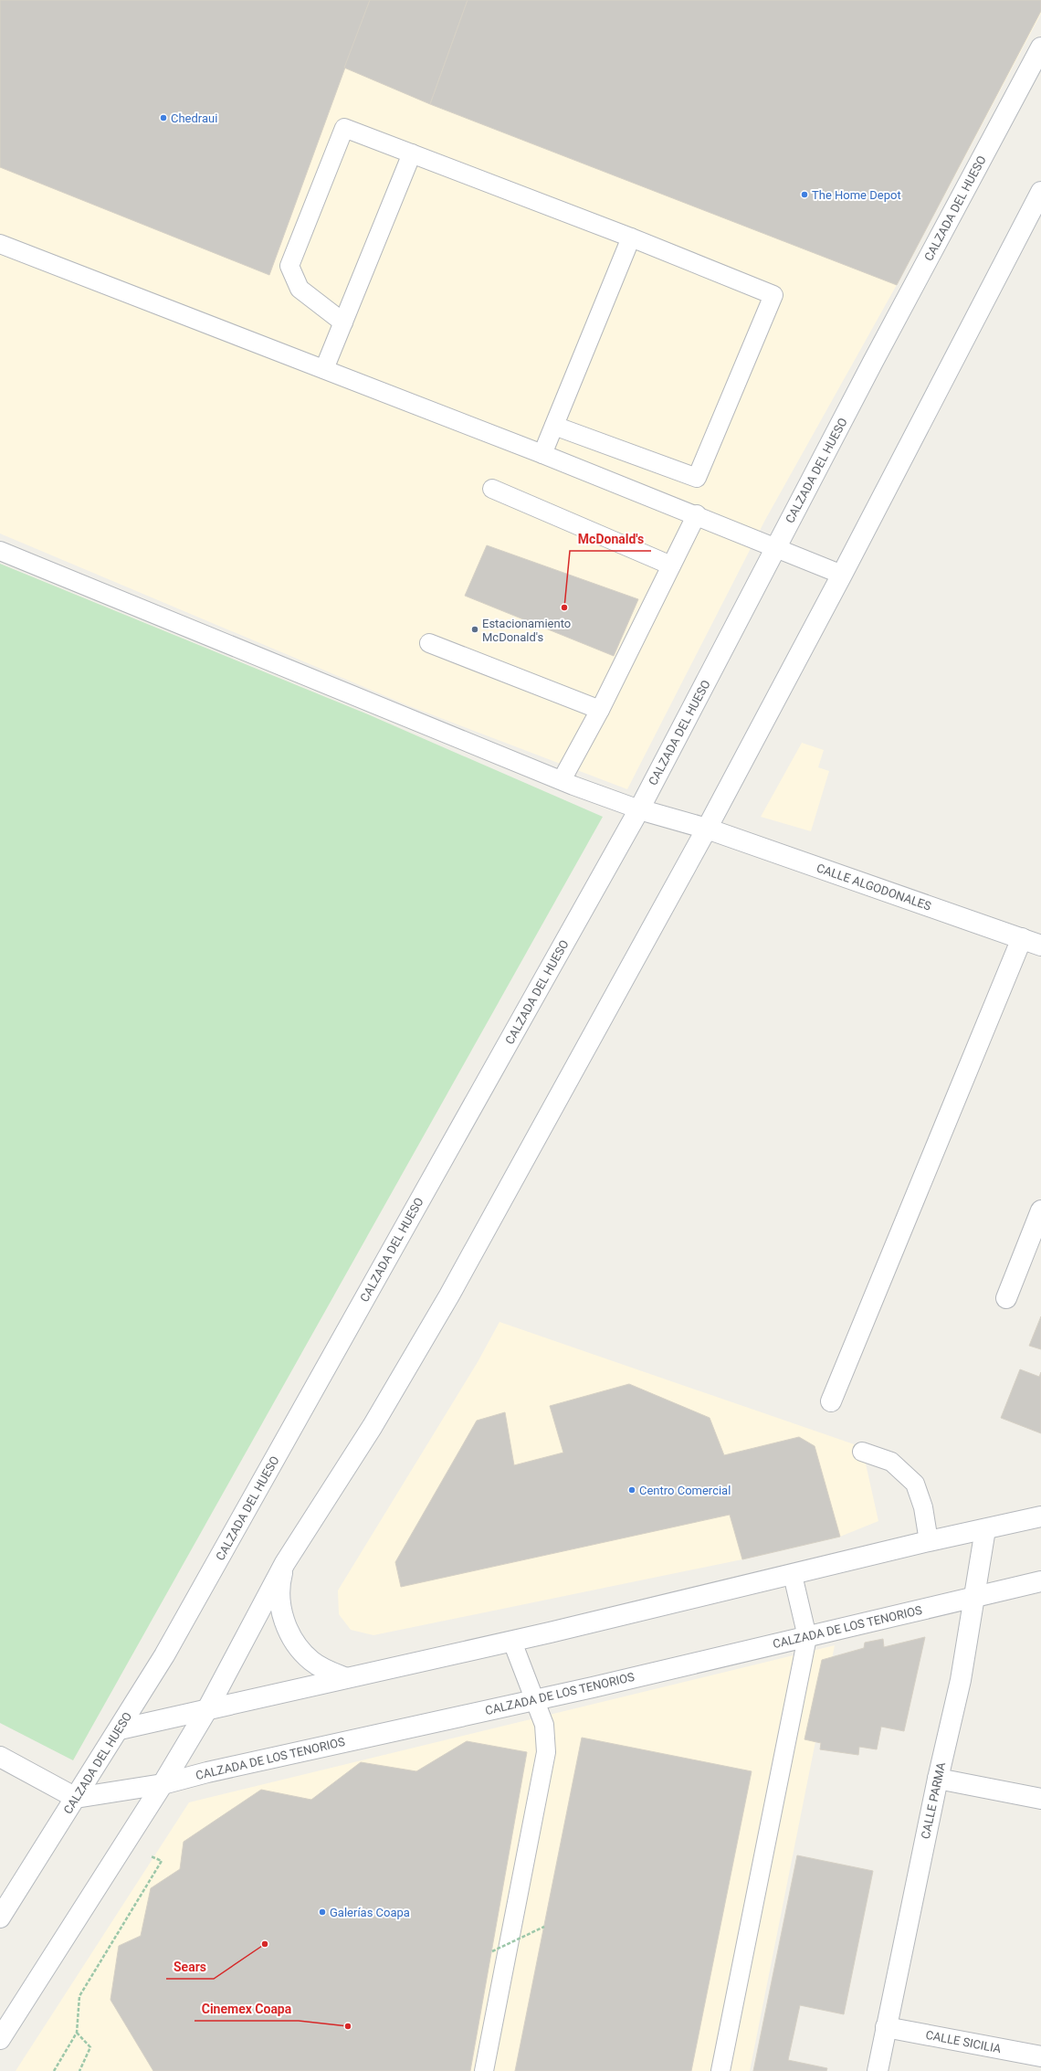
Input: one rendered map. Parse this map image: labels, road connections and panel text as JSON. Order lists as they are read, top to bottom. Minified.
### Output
{"streets":{"main road":["CALZADA DEL HUESO","CALLE ALGODONALES","CALZADA DE LOS TENORIOS","CALLE PARMA","CALLE SICILIA"]},"crossings":[["CALZADA DEL HUESO","CALLE ALGODONALES"],["CALZADA DEL HUESO","CALZADA DE LOS TENORIOS"],["CALZADA DE LOS TENORIOS","CALLE PARMA"],["CALLE PARMA","CALLE SICILIA"]],"places":["Chedraui","The Home Depot","McDonald's","Estacionamiento McDonald's","Centro Comercial","Galerías Coapa","Sears","Cinemex Coapa"]}
